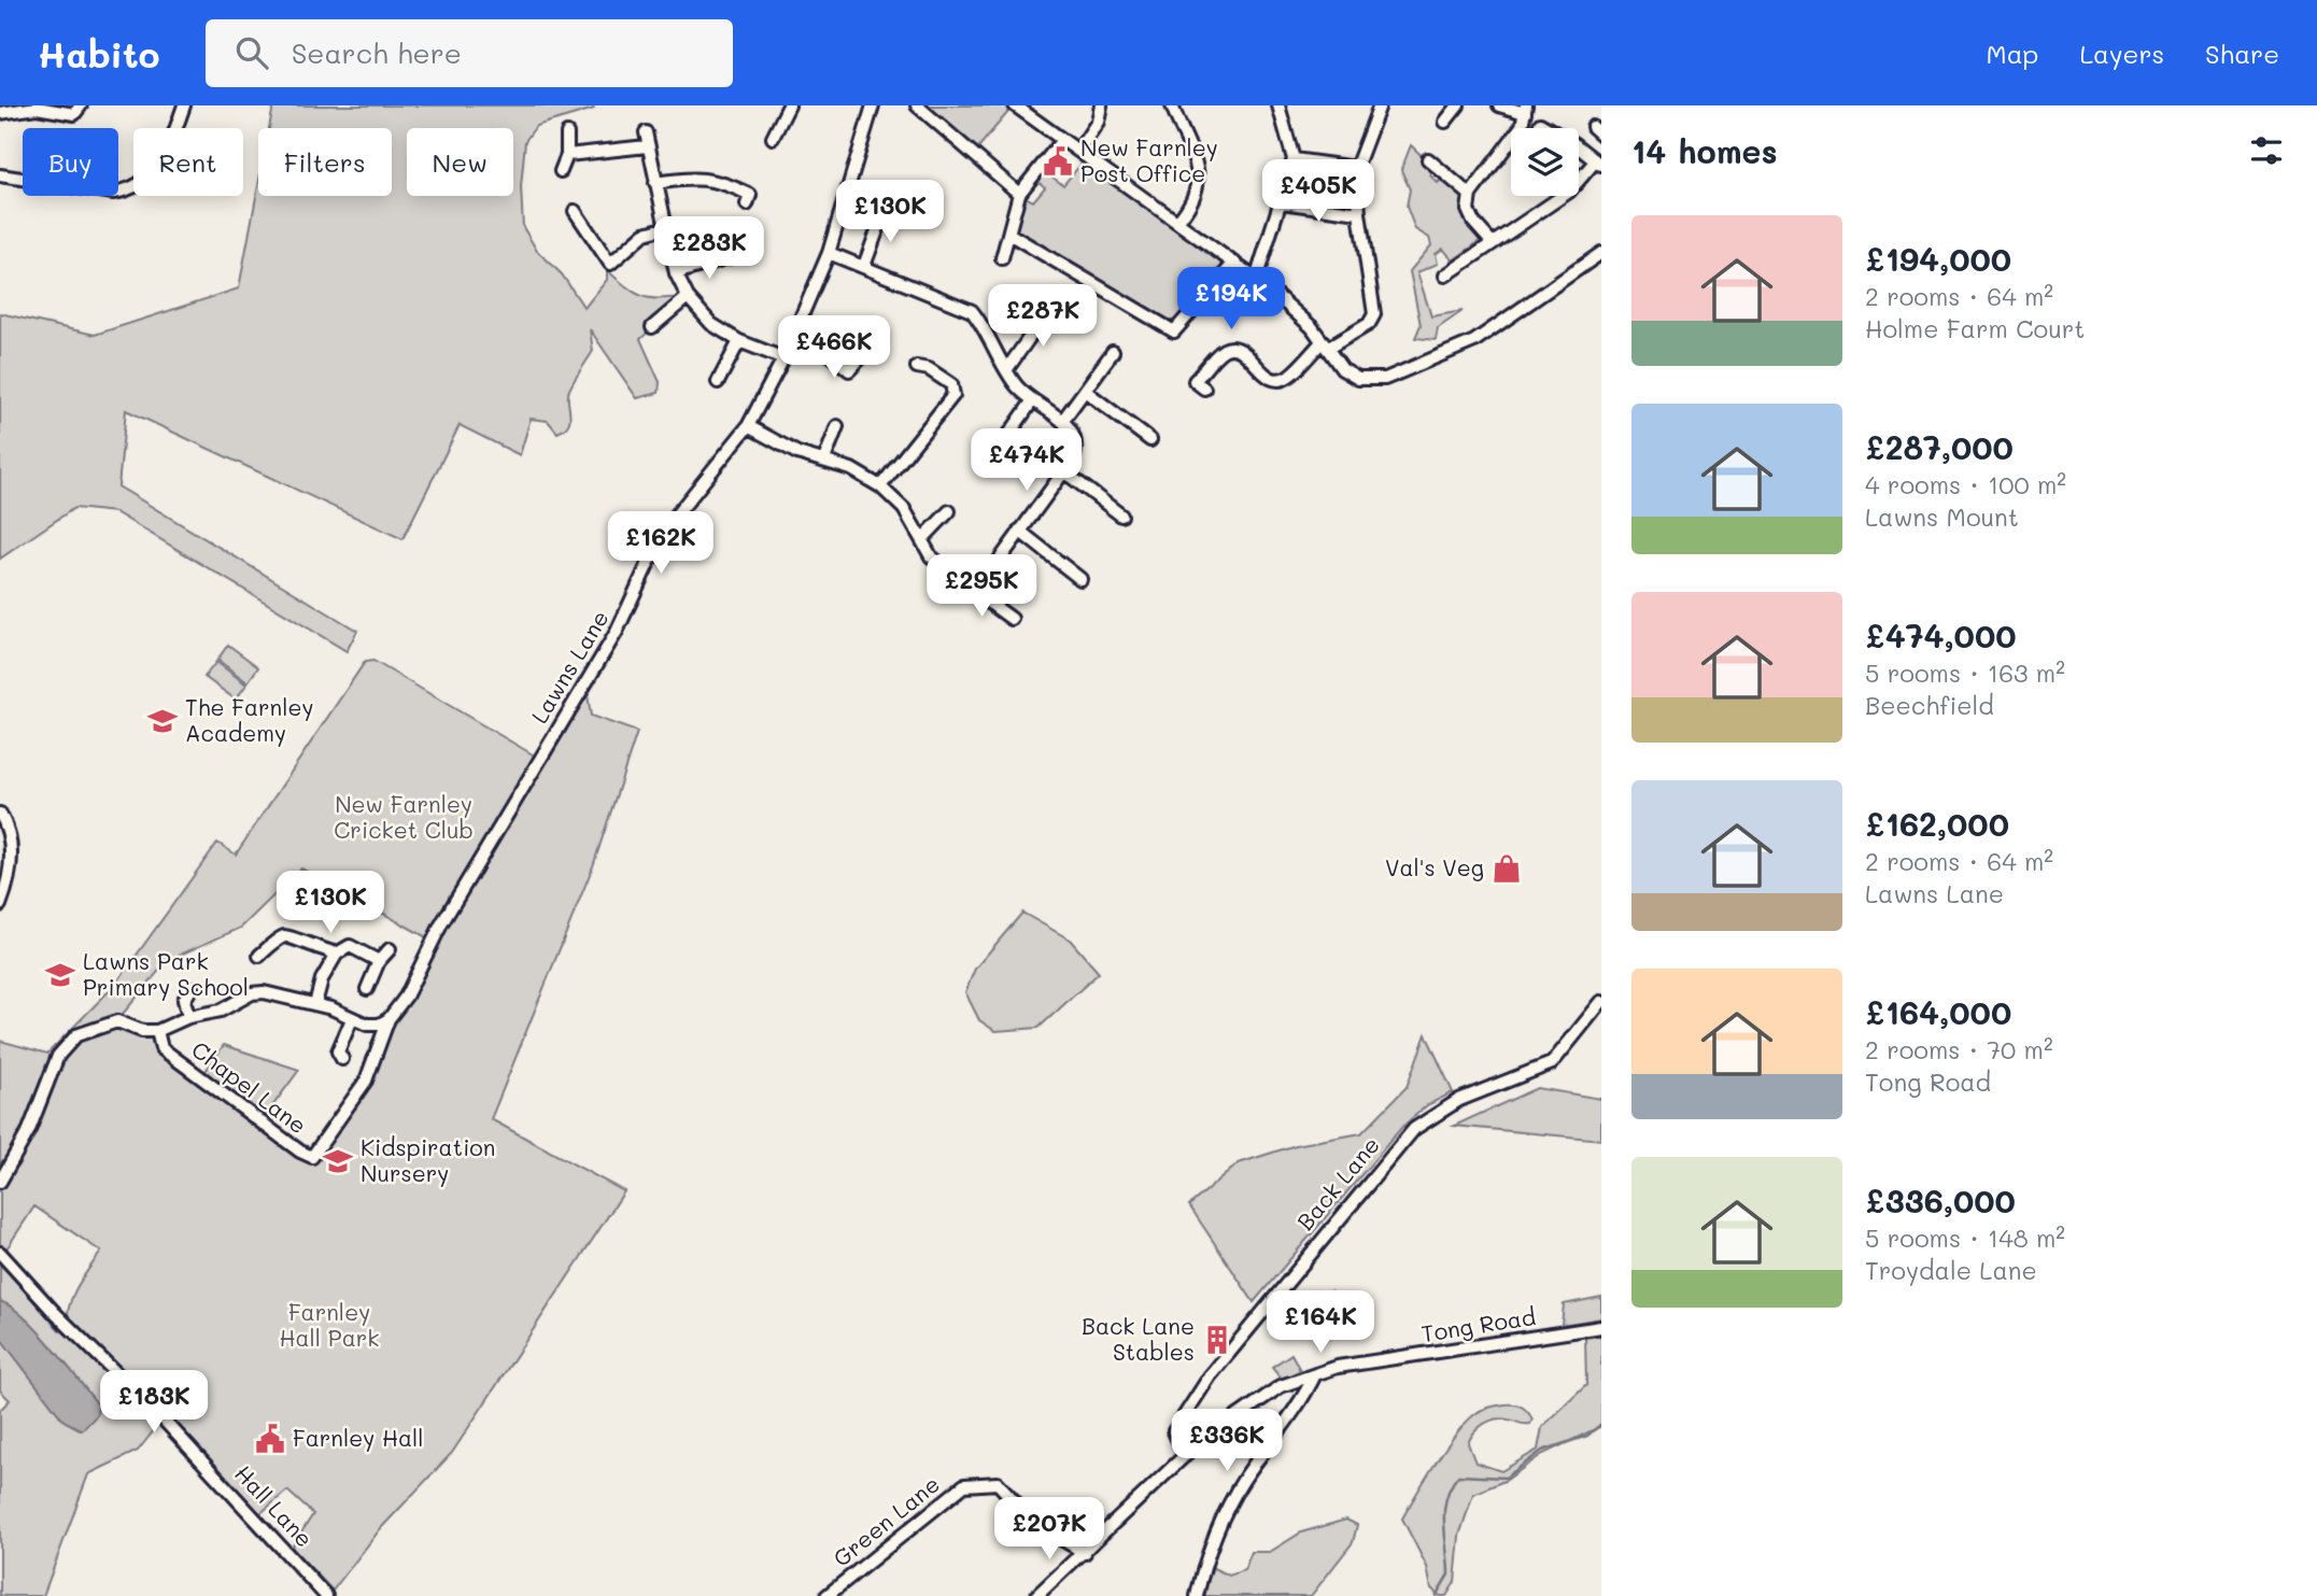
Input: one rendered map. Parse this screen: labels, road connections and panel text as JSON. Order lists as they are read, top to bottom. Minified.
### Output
{"streets":{"street":["Lawns Lane","Chapel Lane","Back Lane","Tong Road","Hall Lane","Green Lane"]},"crossings":[["Lawns Lane","Chapel Lane"],["Back Lane","Tong Road"],["Tong Road","Green Lane"]],"parks":["New Farnley Cricket Club","Farnley Hall Park"],"places":{"public building":["New Farnley Post Office","Farnley Hall"],"school or university":["The Farnley Academy","Lawns Park Primary School","Kidspiration Nursery"],"shop":["Val's Veg"],"building":["Back Lane Stables"]},"page":{"header":"Habito","search":"Search here","nav":["Map","Layers","Share"],"heading":"14 homes","chip":["Buy","Rent","Filters","New"],"price":["£405K","£130K","£283K","£194K","£287K","£466K","£474K","£162K","£295K","£130K","£164K","£183K","£336K","£207K"],"list":[{"name":"£194,000","note":"2 rooms · 64 m² · Holme Farm Court"},{"name":"£287,000","note":"4 rooms · 100 m² · Lawns Mount"},{"name":"£474,000","note":"5 rooms · 163 m² · Beechfield"},{"name":"£162,000","note":"2 rooms · 64 m² · Lawns Lane"},{"name":"£164,000","note":"2 rooms · 70 m² · Tong Road"},{"name":"£336,000","note":"5 rooms · 148 m² · Troydale Lane"}]}}
